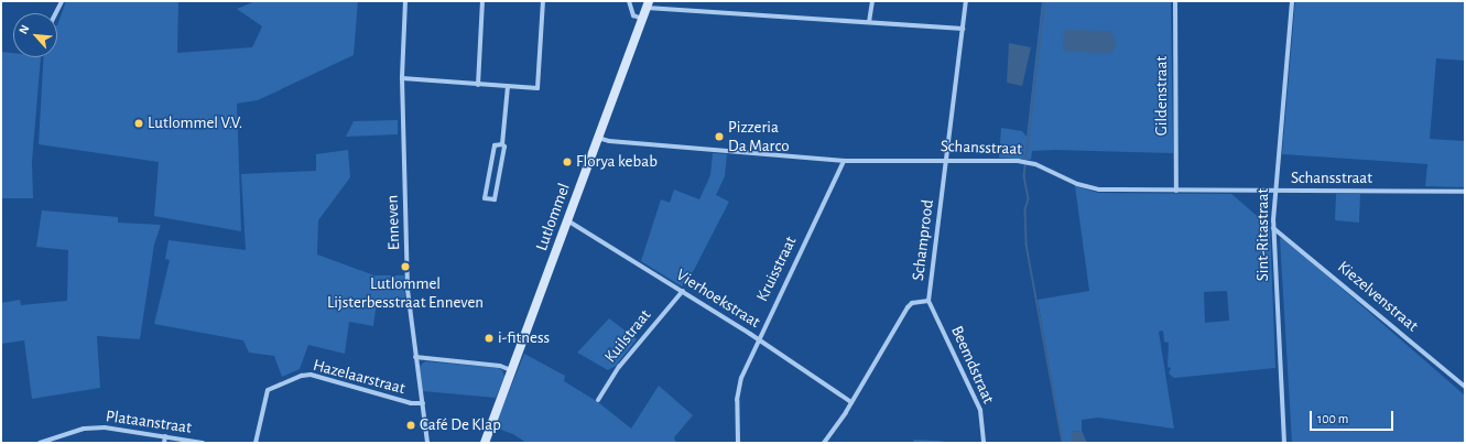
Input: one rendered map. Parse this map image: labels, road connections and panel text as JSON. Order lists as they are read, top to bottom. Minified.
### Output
{"streets":{"main road":["Lutlommel"],"street":["Gildenstraat","Schansstraat","Enneven","Sint-Ritastraat","Schamprood","Kruisstraat","Kiezelvenstraat","Vierhoekstraat","Kuilstraat","Beemdstraat","Hazelaarstraat","Plataanstraat"]},"crossings":[["Gildenstraat","Schansstraat"],["Schansstraat","Lutlommel"],["Schansstraat","Sint-Ritastraat"],["Schansstraat","Schamprood"],["Schansstraat","Kruisstraat"],["Lutlommel","Vierhoekstraat"],["Enneven","Hazelaarstraat"],["Sint-Ritastraat","Kiezelvenstraat"],["Schamprood","Vierhoekstraat"],["Schamprood","Beemdstraat"],["Kruisstraat","Vierhoekstraat"],["Vierhoekstraat","Kuilstraat"]],"places":["Lutlommel V.V.","Pizzeria Da Marco","Florya kebab","Lutlommel Lijsterbesstraat Enneven","i-fitness","Café De Klap"],"scale_bar":"100 m","north":"top left"}
